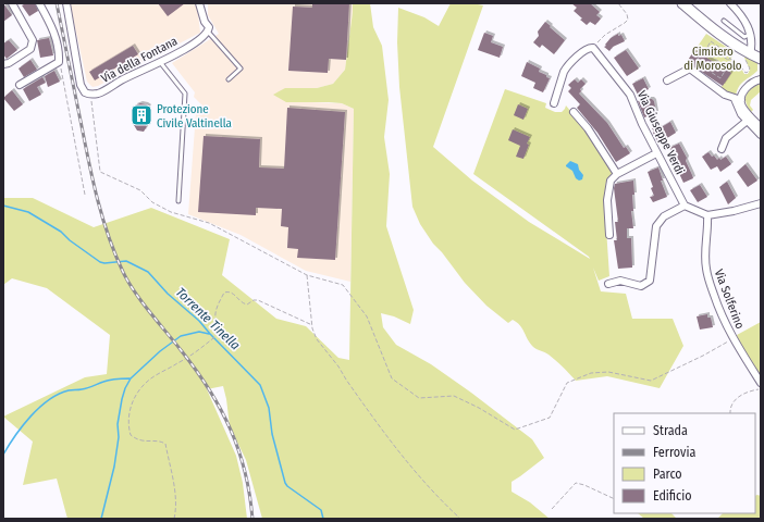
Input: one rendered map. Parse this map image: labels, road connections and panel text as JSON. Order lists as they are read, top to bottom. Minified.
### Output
{"streets":{"street":["Via della Fontana","Via Giuseppe Verdi","Via Solferino"]},"water":["Torrente Tinella"],"parks":["Cimitero di Morosolo"],"places":{"building":["Protezione Civile Valtinella"]},"legend":["Strada","Ferrovia","Parco","Edificio"]}
